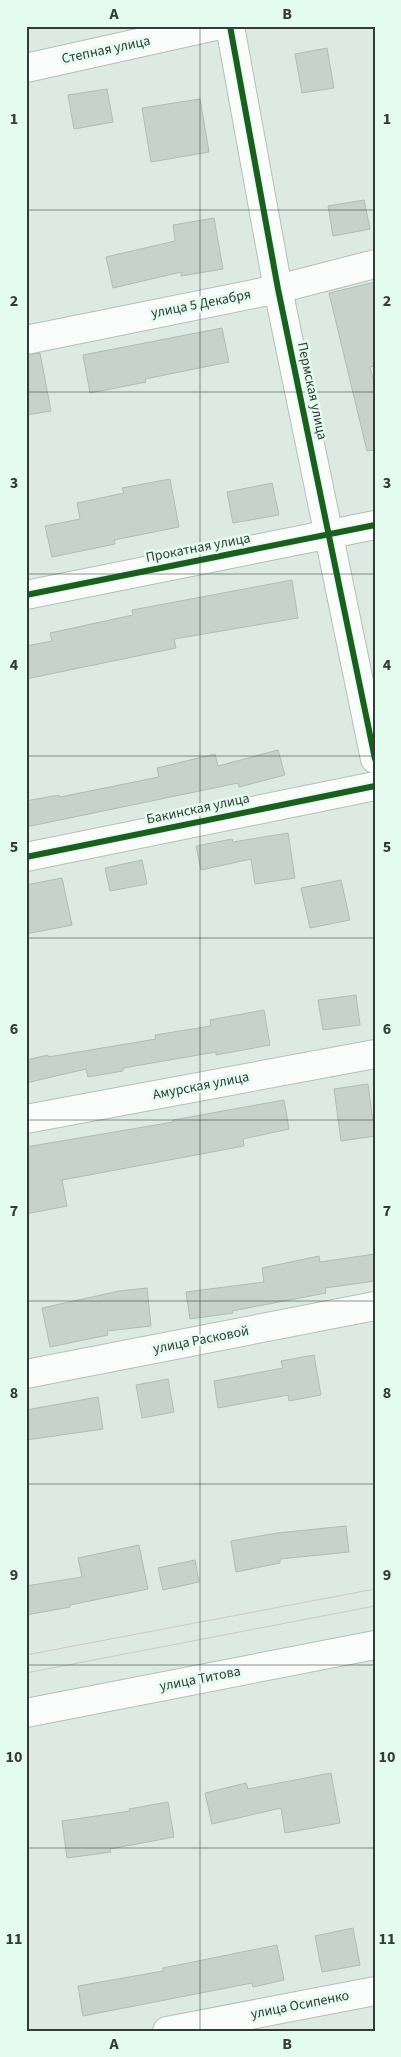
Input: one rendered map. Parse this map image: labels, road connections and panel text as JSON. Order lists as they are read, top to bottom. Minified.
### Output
{"streets":{"street":["Степная улица","улица 5 Декабря","Пермская улица","Прокатная улица","Бакинская улица","Амурская улица","улица Расковой","улица Титова","улица Осипенко"]},"crossings":[["улица 5 Декабря","Пермская улица"],["Пермская улица","Прокатная улица"]],"grid":{"columns":["A","B"],"rows":["1","2","3","4","5","6","7","8","9","10","11"]}}
